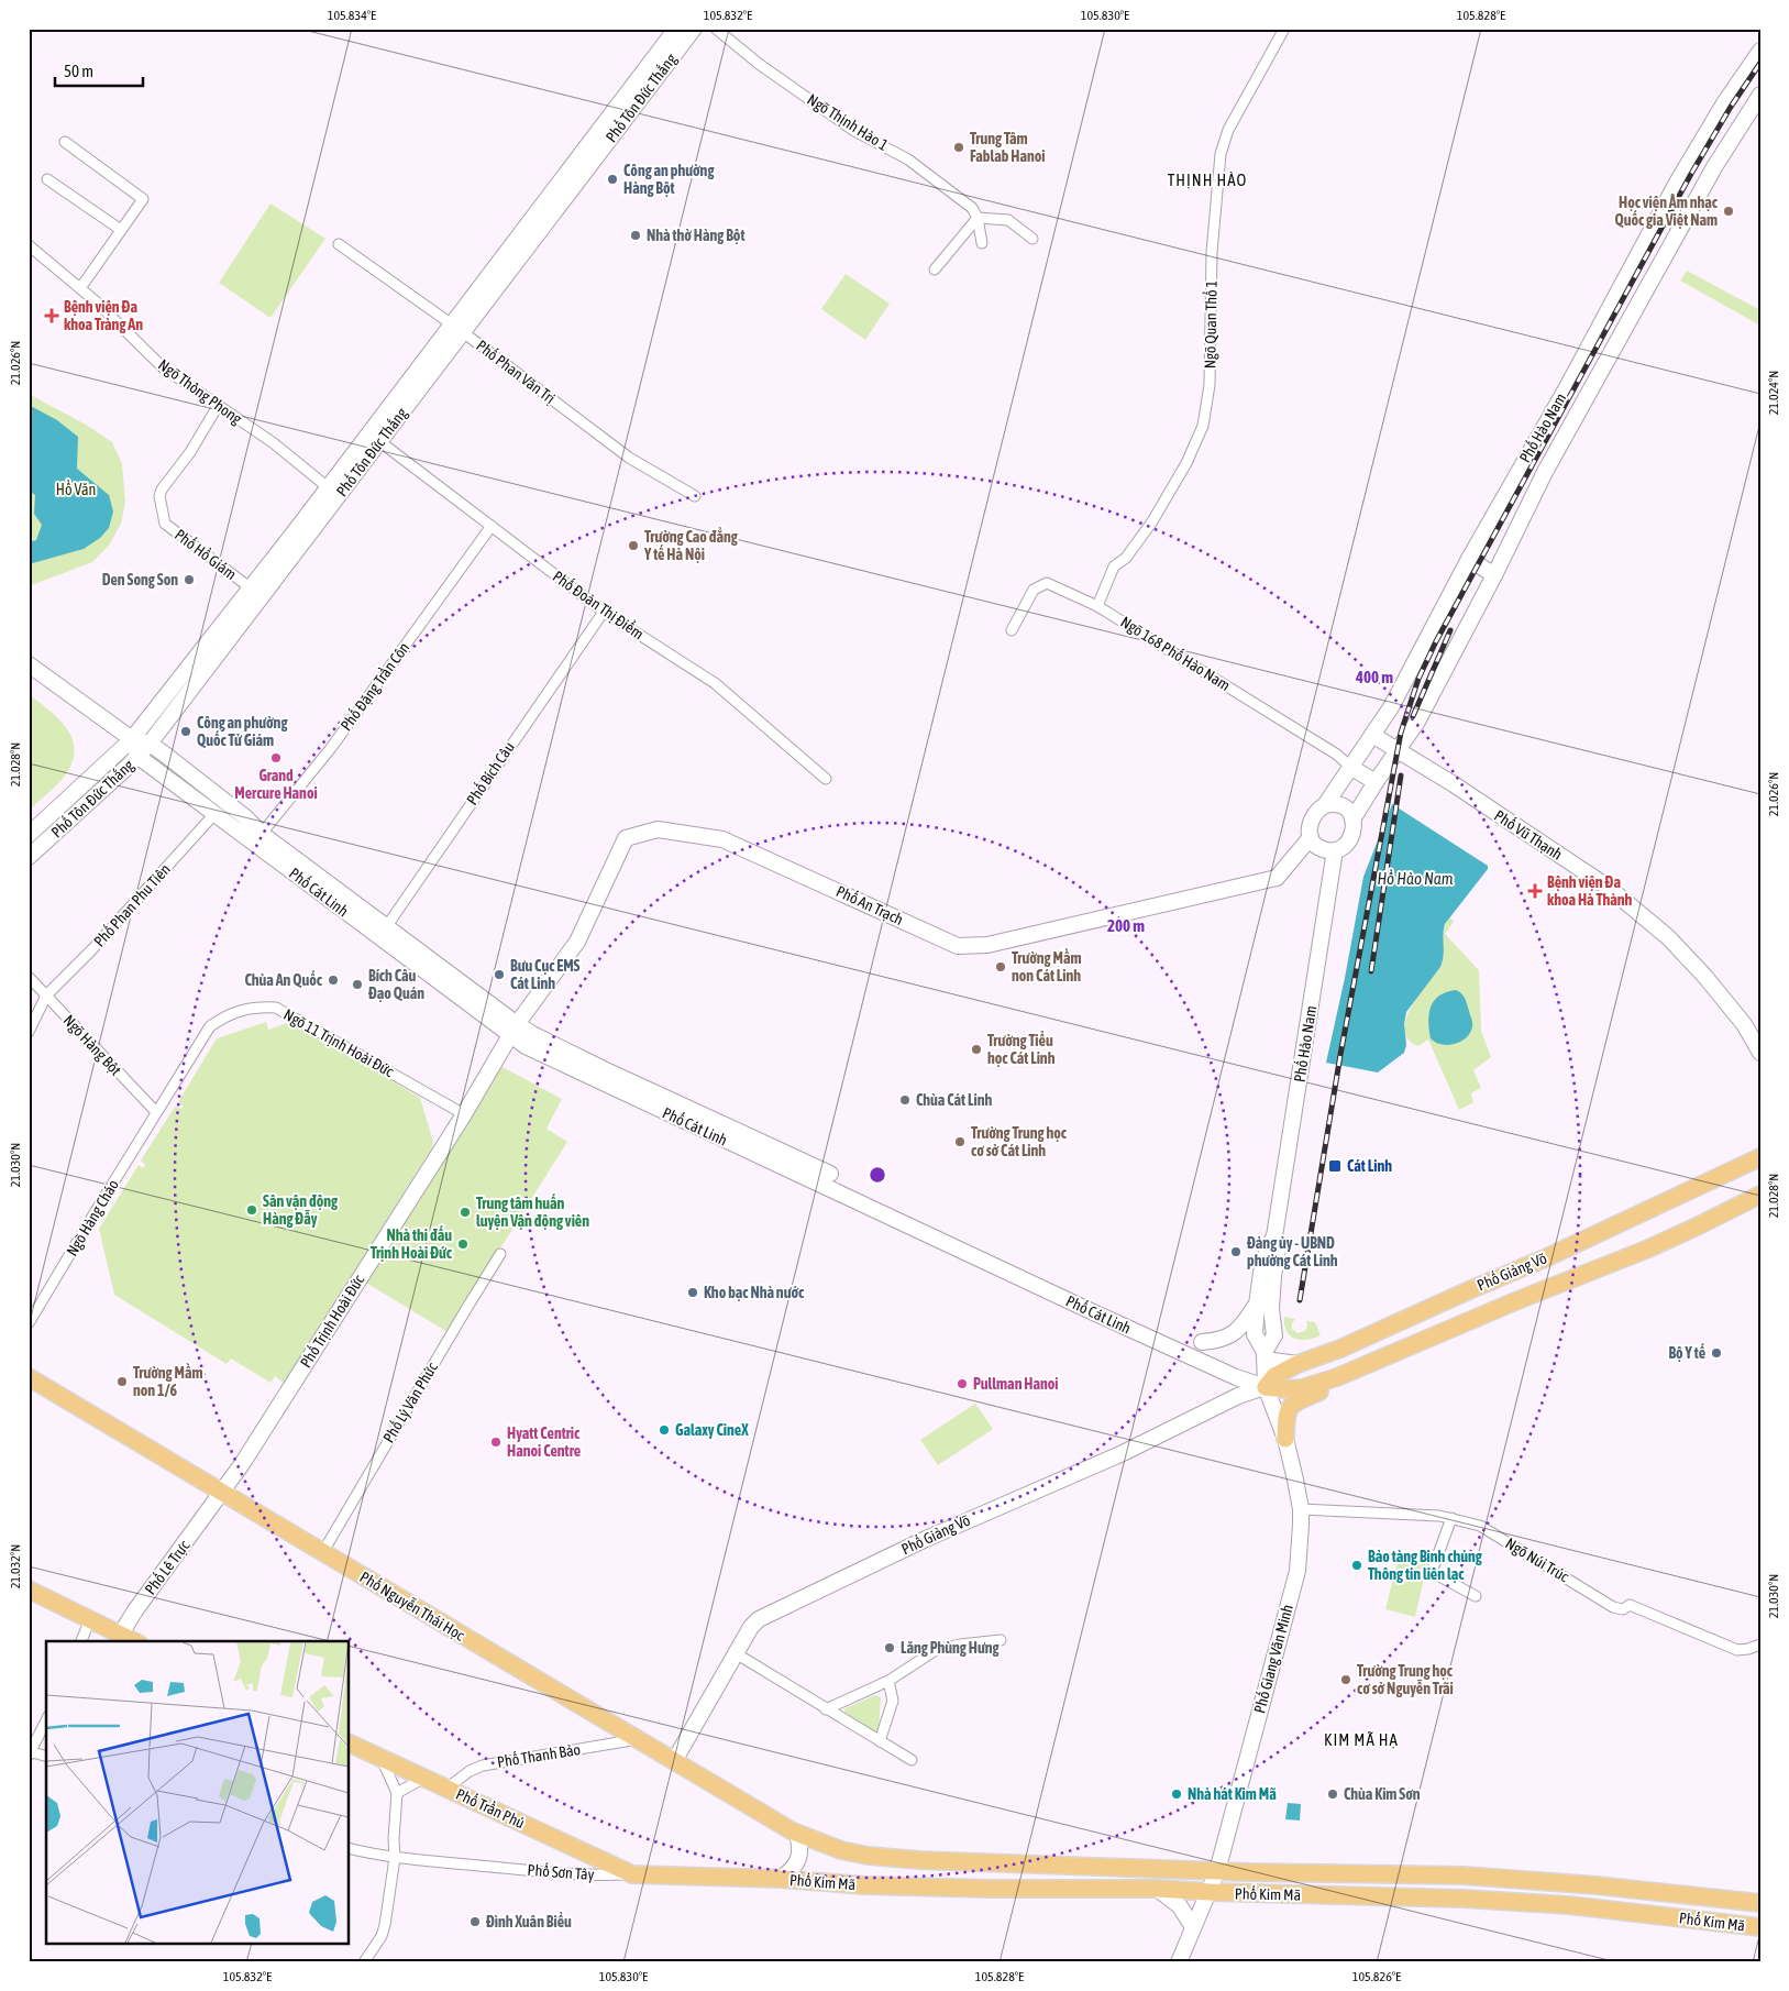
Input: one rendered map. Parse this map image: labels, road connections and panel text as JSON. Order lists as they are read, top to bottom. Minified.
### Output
{"streets":{"main road":["Phố Tôn Đức Thắng","Phố Hào Nam","Phố Vũ Thạnh","Phố Cát Linh","Phố An Trạch","Phố Giảng Võ","Phố Trịnh Hoài Đức","Phố Lê Trực","Phố Nguyễn Thái Học","Phố Giang Văn Minh","Phố Trần Phú","Phố Sơn Tây","Phố Kim Mã"],"street":["Ngõ Thịnh Hào 1","Ngõ Quan Thổ 1","Phố Phan Văn Trị","Ngõ Thông Phong","Phố Hồ Giám","Phố Đoàn Thị Điểm","Ngõ 168 Phố Hào Nam","Phố Đặng Trần Côn","Phố Bích Câu","Phố Phan Phu Tiên","Ngõ 11 Trịnh Hoài Đức","Ngõ Hàng Bột","Ngõ Hàng Cháo","Phố Lý Văn Phức","Ngõ Núi Trúc","Phố Thanh Bảo"]},"crossings":[["Phố Tôn Đức Thắng","Phố Phan Văn Trị"],["Phố Tôn Đức Thắng","Ngõ Thông Phong"],["Phố Tôn Đức Thắng","Phố Hồ Giám"],["Phố Tôn Đức Thắng","Phố Đoàn Thị Điểm"],["Phố Tôn Đức Thắng","Phố Cát Linh"],["Ngõ Quan Thổ 1","Ngõ 168 Phố Hào Nam"],["Ngõ Thông Phong","Phố Hồ Giám"],["Phố Hào Nam","Ngõ 168 Phố Hào Nam"],["Phố Hào Nam","Phố Vũ Thạnh"],["Phố Hào Nam","Phố Cát Linh"],["Phố Hào Nam","Phố An Trạch"],["Phố Hào Nam","Phố Giảng Võ"],["Phố Hào Nam","Phố Giang Văn Minh"],["Phố Đoàn Thị Điểm","Phố Đặng Trần Côn"],["Phố Đoàn Thị Điểm","Phố Bích Câu"],["Phố Đặng Trần Côn","Phố Cát Linh"],["Phố Bích Câu","Phố Cát Linh"],["Phố Cát Linh","Phố Phan Phu Tiên"],["Phố Cát Linh","Phố An Trạch"],["Phố Cát Linh","Phố Giảng Võ"],["Phố Cát Linh","Phố Trịnh Hoài Đức"],["Phố Cát Linh","Phố Giang Văn Minh"],["Phố Phan Phu Tiên","Ngõ Hàng Bột"],["Phố An Trạch","Phố Trịnh Hoài Đức"],["Ngõ 11 Trịnh Hoài Đức","Ngõ Hàng Bột"],["Ngõ 11 Trịnh Hoài Đức","Ngõ Hàng Cháo"],["Ngõ 11 Trịnh Hoài Đức","Phố Trịnh Hoài Đức"],["Ngõ Hàng Bột","Ngõ Hàng Cháo"],["Phố Giảng Võ","Phố Nguyễn Thái Học"],["Phố Giảng Võ","Phố Giang Văn Minh"],["Phố Trịnh Hoài Đức","Phố Lê Trực"],["Phố Trịnh Hoài Đức","Phố Nguyễn Thái Học"],["Phố Lý Văn Phức","Phố Nguyễn Thái Học"],["Ngõ Núi Trúc","Phố Giang Văn Minh"],["Phố Lê Trực","Phố Nguyễn Thái Học"],["Phố Nguyễn Thái Học","Phố Thanh Bảo"],["Phố Nguyễn Thái Học","Phố Kim Mã"],["Phố Giang Văn Minh","Phố Kim Mã"],["Phố Thanh Bảo","Phố Trần Phú"],["Phố Trần Phú","Phố Sơn Tây"],["Phố Sơn Tây","Phố Kim Mã"]],"districts":["THỊNH HÀO","KIM MÃ HẠ"],"water":["Hồ Hào Nam"],"parks":["Hồ Văn"],"places":{"other":["Trung Tâm Fablab Hanoi","Công an phường Hàng Bột","Học viện Âm nhạc Quốc gia Việt Nam","Nhà thờ Hàng Bột","Trường Cao đẳng Y tế Hà Nội","Den Song Son","Công an phường Quốc Tử Giám","Grand Mercure Hanoi","Trường Mầm non Cát Linh","Bưu Cục EMS Cát Linh","Chùa An Quốc","Bích Câu Đạo Quán","Trường Tiểu học Cát Linh","Chùa Cát Linh","Trường Trung học cơ sở Cát Linh","Sân vận động Hàng Đẫy","Trung tâm huấn luyện Vận động viên","Nhà thi đấu Trịnh Hoài Đức","Đảng ủy - UBND phường Cát Linh","Kho bạc Nhà nước","Bộ Y tế","Trường Mầm non 1/6","Pullman Hanoi","Galaxy CineX","Hyatt Centric Hanoi Centre","Bảo tàng Binh chủng Thông tin liên lạc","Lăng Phùng Hưng","Trường Trung học cơ sở Nguyễn Trãi","Nhà hát Kim Mã","Chùa Kim Sơn","Đình Xuân Biểu"],"health":["Bệnh viện Đa khoa Tràng An","Bệnh viện Đa khoa Hà Thành"],"transit":["Cát Linh"]},"scale_bar":"50 m","coordinates":["105.834°E","105.832°E","105.830°E","105.828°E","21.026°N","21.024°N","21.028°N","21.030°N","21.032°N","105.826°E"],"rings":["400 m","200 m"]}
